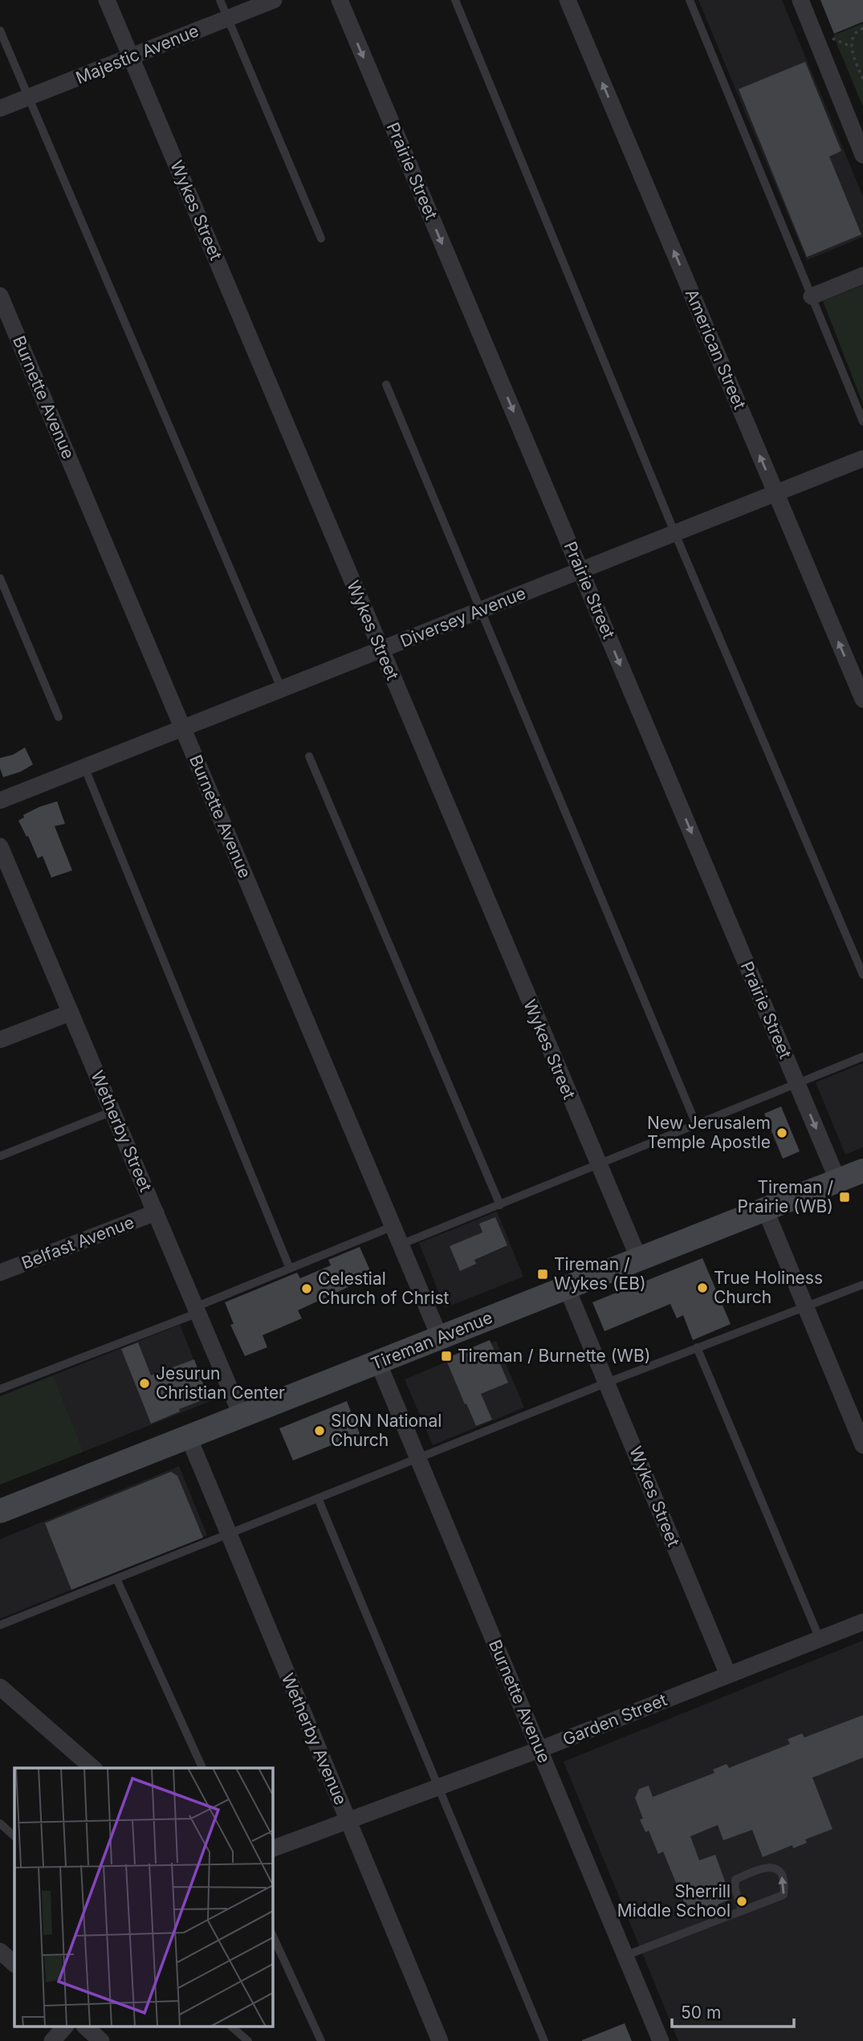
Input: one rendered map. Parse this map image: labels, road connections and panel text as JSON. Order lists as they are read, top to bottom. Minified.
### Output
{"streets":{"street":["Majestic Avenue","Prairie Street","Wykes Street","American Street","Burnette Avenue","Diversey Avenue","Wetherby Street","Belfast Avenue","Tireman Avenue","Garden Street","Wetherby Avenue"]},"crossings":[["Majestic Avenue","Wykes Street"],["Prairie Street","Diversey Avenue"],["Prairie Street","Tireman Avenue"],["Wykes Street","Diversey Avenue"],["Wykes Street","Tireman Avenue"],["Wykes Street","Garden Street"],["American Street","Diversey Avenue"],["Burnette Avenue","Diversey Avenue"],["Burnette Avenue","Tireman Avenue"],["Burnette Avenue","Garden Street"],["Wetherby Street","Belfast Avenue"],["Wetherby Street","Tireman Avenue"],["Tireman Avenue","Wetherby Avenue"],["Garden Street","Wetherby Avenue"]],"one_way":["Prairie Street","American Street"],"places":{"other":["New Jerusalem Temple Apostle","True Holiness Church","Celestial Church of Christ","Jesurun Christian Center","SION National Church","Sherrill Middle School"],"transit":["Tireman / Prairie (WB)","Tireman / Wykes (EB)","Tireman / Burnette (WB)"]},"scale_bar":"50 m"}
